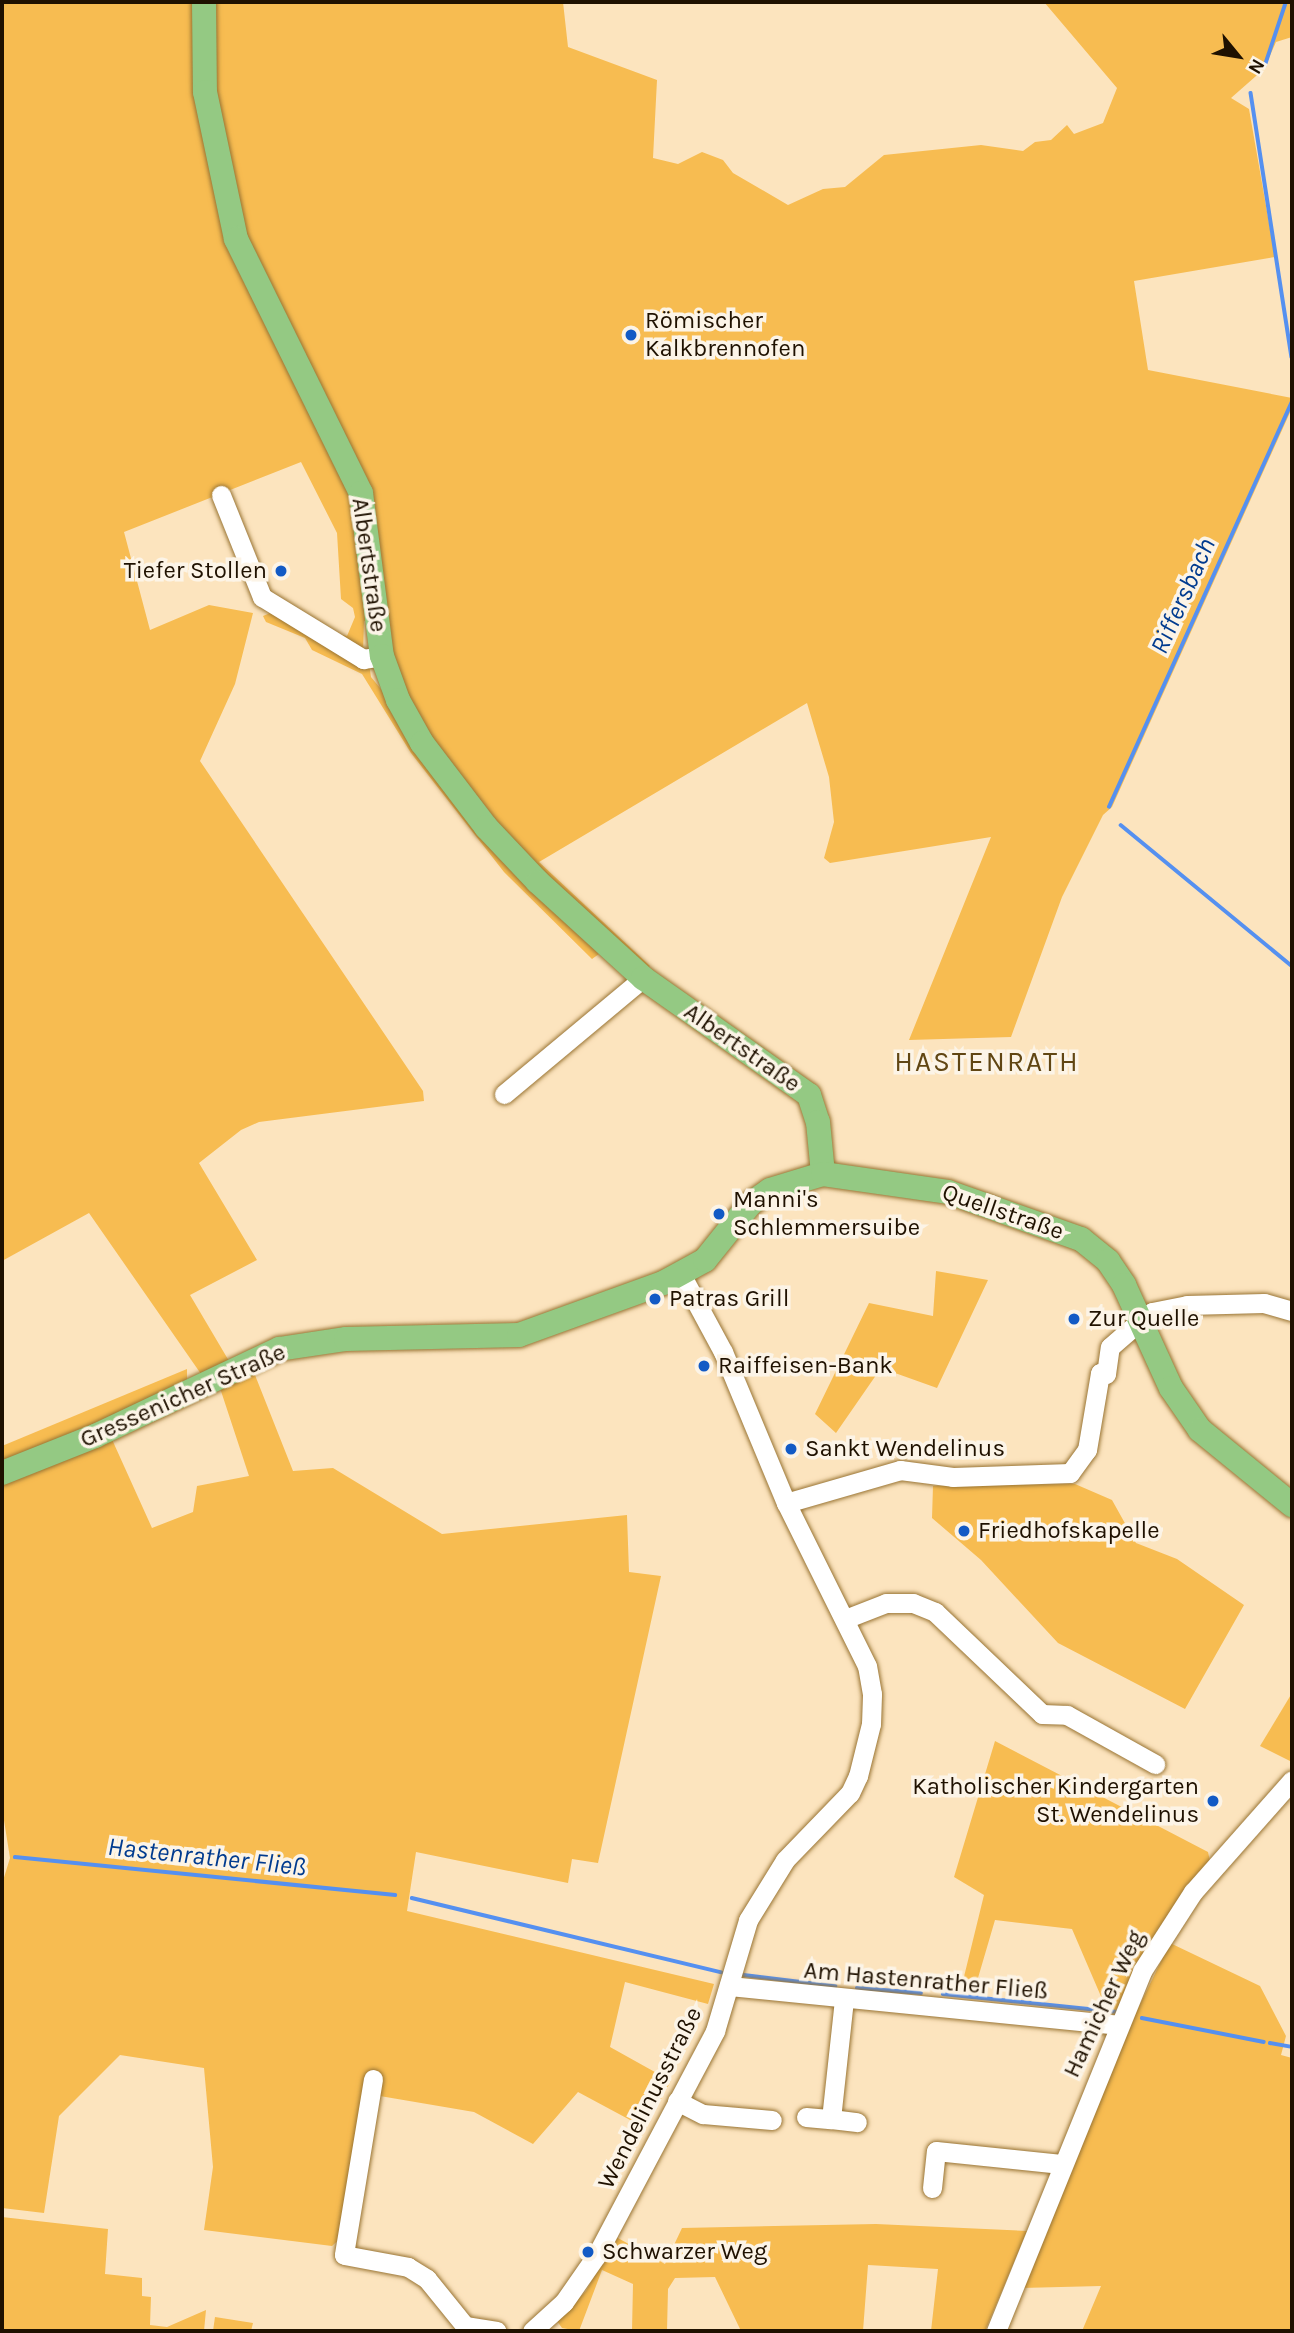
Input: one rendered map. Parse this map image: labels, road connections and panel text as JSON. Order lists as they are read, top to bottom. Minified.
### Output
{"streets":{"main road":["Albertstraße","Quellstraße","Gressenicher Straße"],"street":["Am Hastenrather Fließ","Hamicher Weg","Wendelinusstraße"]},"crossings":[["Albertstraße","Quellstraße"],["Albertstraße","Gressenicher Straße"],["Quellstraße","Gressenicher Straße"],["Gressenicher Straße","Wendelinusstraße"],["Am Hastenrather Fließ","Hamicher Weg"],["Am Hastenrather Fließ","Wendelinusstraße"]],"districts":["HASTENRATH"],"water":["Riffersbach","Hastenrather Fließ"],"places":["Römischer Kalkbrennofen","Tiefer Stollen","Manni's Schlemmersuibe","Patras Grill","Zur Quelle","Raiffeisen-Bank","Sankt Wendelinus","Friedhofskapelle","Katholischer Kindergarten St. Wendelinus","Schwarzer Weg"],"north":"bottom right"}
